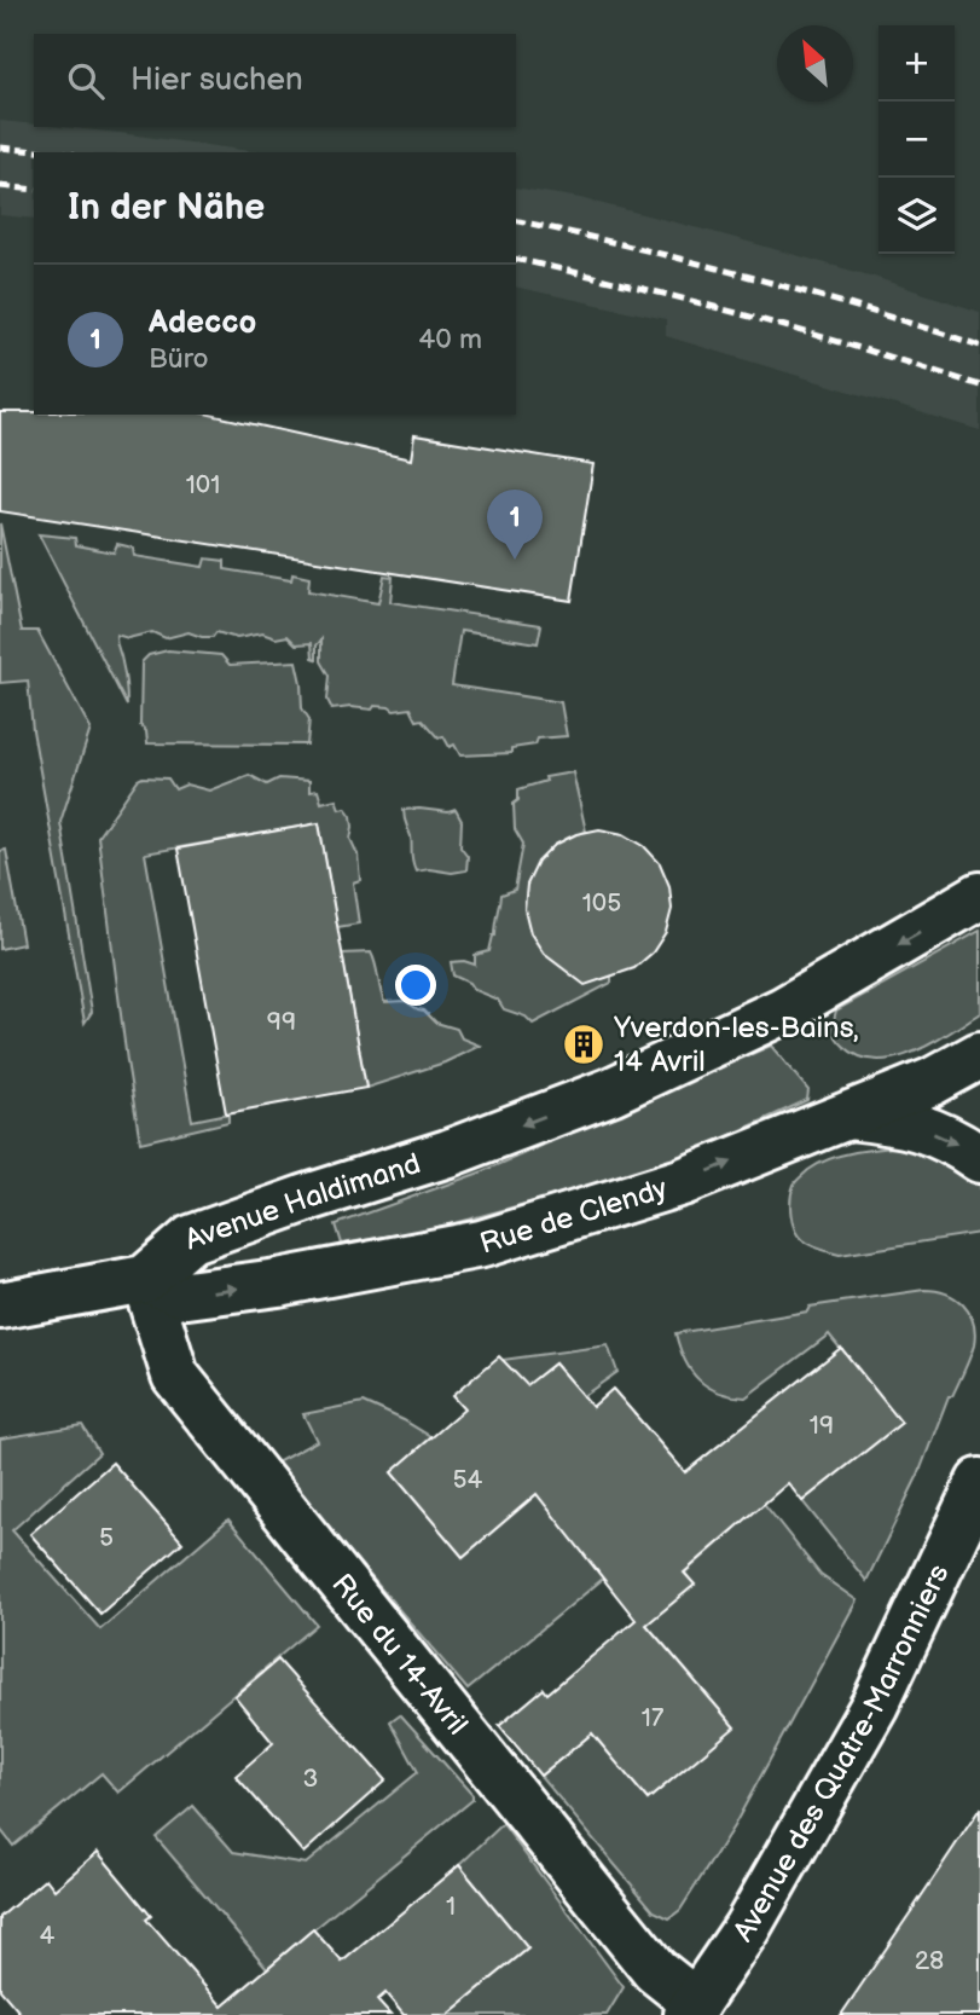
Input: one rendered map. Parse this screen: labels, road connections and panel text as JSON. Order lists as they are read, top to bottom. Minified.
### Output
{"streets":{"main road":["Avenue Haldimand","Rue de Clendy","Rue du 14-Avril","Avenue des Quatre-Marronniers"]},"crossings":[["Avenue Haldimand","Rue de Clendy"],["Avenue Haldimand","Rue du 14-Avril"],["Rue de Clendy","Rue du 14-Avril"],["Rue du 14-Avril","Avenue des Quatre-Marronniers"]],"one_way":["Avenue Haldimand","Rue de Clendy"],"places":{"building":["Yverdon-les-Bains, 14 Avril"]},"house_numbers":["101","105","99","19","54","5","17","3","1","4","28"],"north":"top left","page":{"map_buttons":["+","−"],"search":"Hier suchen","heading":"In der Nähe","list":[{"mark":"1","name":"Adecco","note":"Büro","value":"40 m"}],"pins":"1"}}
